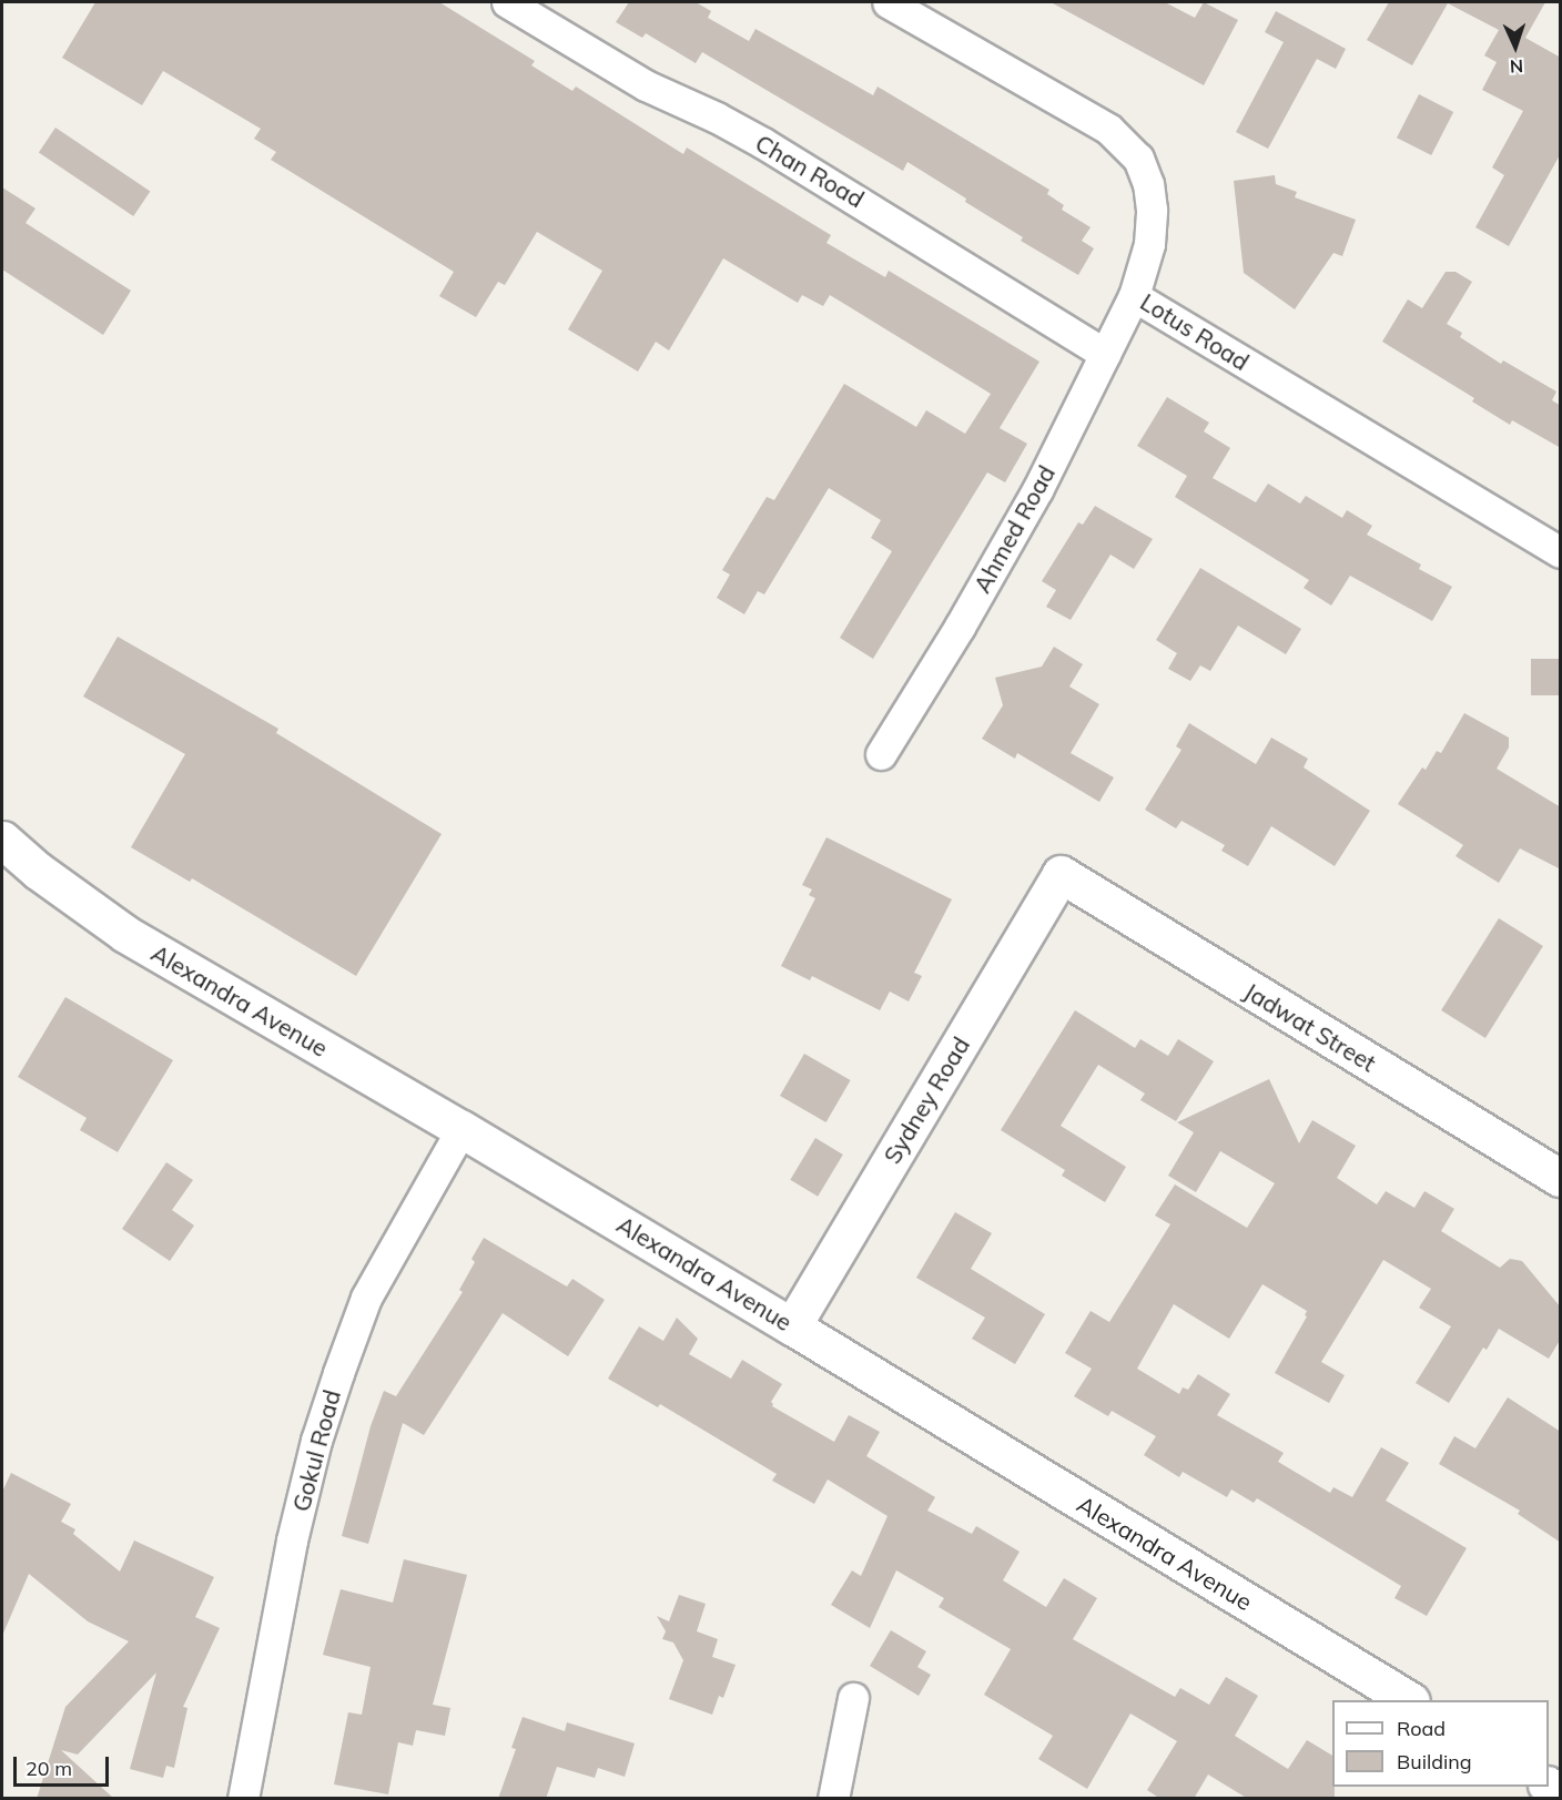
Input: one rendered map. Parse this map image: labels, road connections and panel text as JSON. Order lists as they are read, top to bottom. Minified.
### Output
{"streets":{"street":["Chan Road","Lotus Road","Ahmed Road","Alexandra Avenue","Jadwat Street","Sydney Road","Gokul Road"]},"crossings":[["Chan Road","Ahmed Road"],["Lotus Road","Ahmed Road"],["Alexandra Avenue","Sydney Road"],["Alexandra Avenue","Gokul Road"],["Jadwat Street","Sydney Road"]],"legend":["Road","Building"],"scale_bar":"20 m","north":"bottom"}
